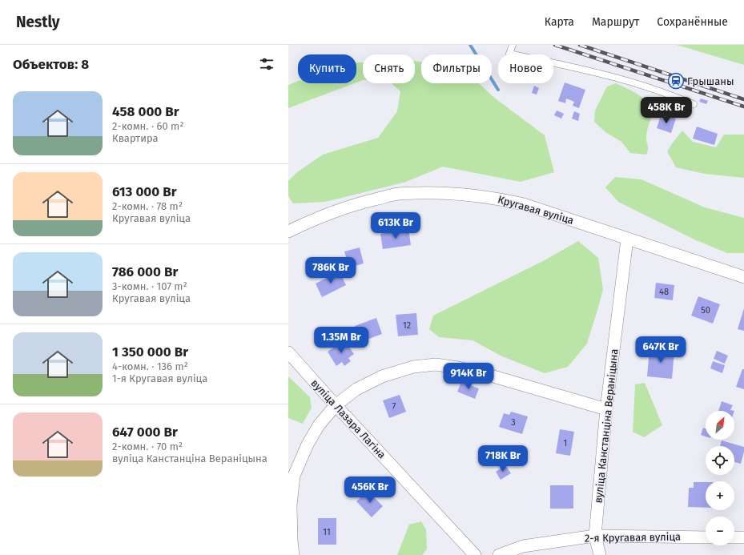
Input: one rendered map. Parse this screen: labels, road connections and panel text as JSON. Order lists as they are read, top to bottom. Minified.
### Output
{"streets":{"street":["Кругавая вуліца","вуліца Лазара Лагіна","вуліца Канстанціна Вераніцына","2-я Кругавая вуліца"]},"crossings":[["Кругавая вуліца","вуліца Канстанціна Вераніцына"],["вуліца Канстанціна Вераніцына","2-я Кругавая вуліца"]],"places":{"station":["Грышаны"]},"house_numbers":["48","50","12","7","3","1","11"],"north":"top right","page":{"header":"Nestly","nav":["Карта","Маршрут","Сохранённые"],"heading":"Объектов: 8","chip":["Купить","Снять","Фильтры","Новое"],"list":[{"name":"458 000 Br","note":"2-комн. · 60 m² · Квартира"},{"name":"613 000 Br","note":"2-комн. · 78 m² · Кругавая вуліца"},{"name":"786 000 Br","note":"3-комн. · 107 m² · Кругавая вуліца"},{"name":"1 350 000 Br","note":"4-комн. · 136 m² · 1-я Кругавая вуліца"},{"name":"647 000 Br","note":"2-комн. · 70 m² · вуліца Канстанціна Вераніцына"}],"price":["458K Br","613K Br","786K Br","1.35M Br","647K Br","914K Br","718K Br","456K Br"],"map_buttons":["+","−"]}}
